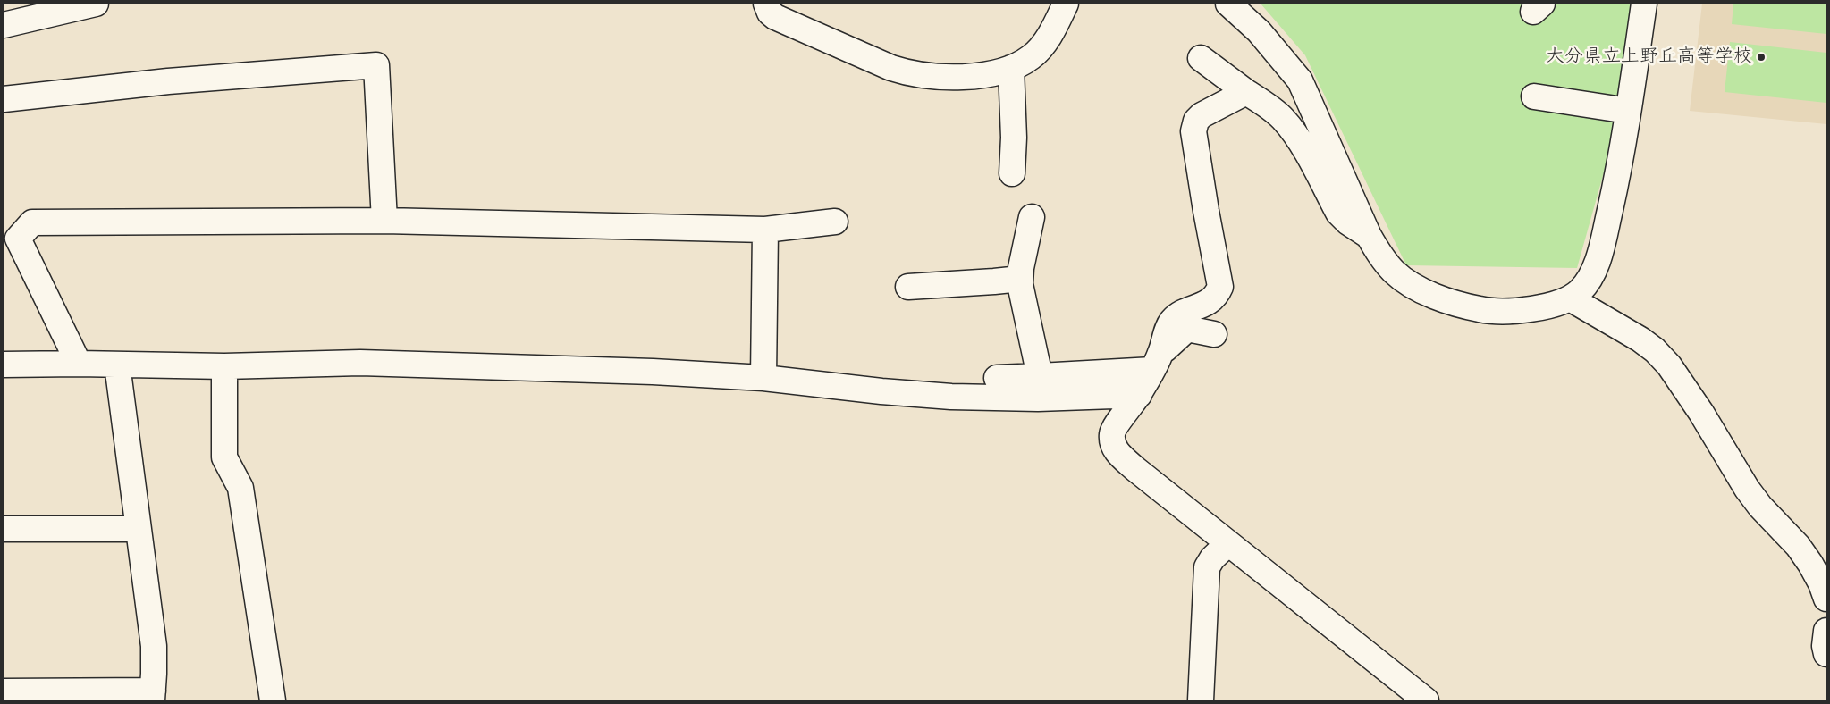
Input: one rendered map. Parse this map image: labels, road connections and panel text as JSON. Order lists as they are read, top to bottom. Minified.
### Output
{"places":["大分県立上野丘高等学校"]}
